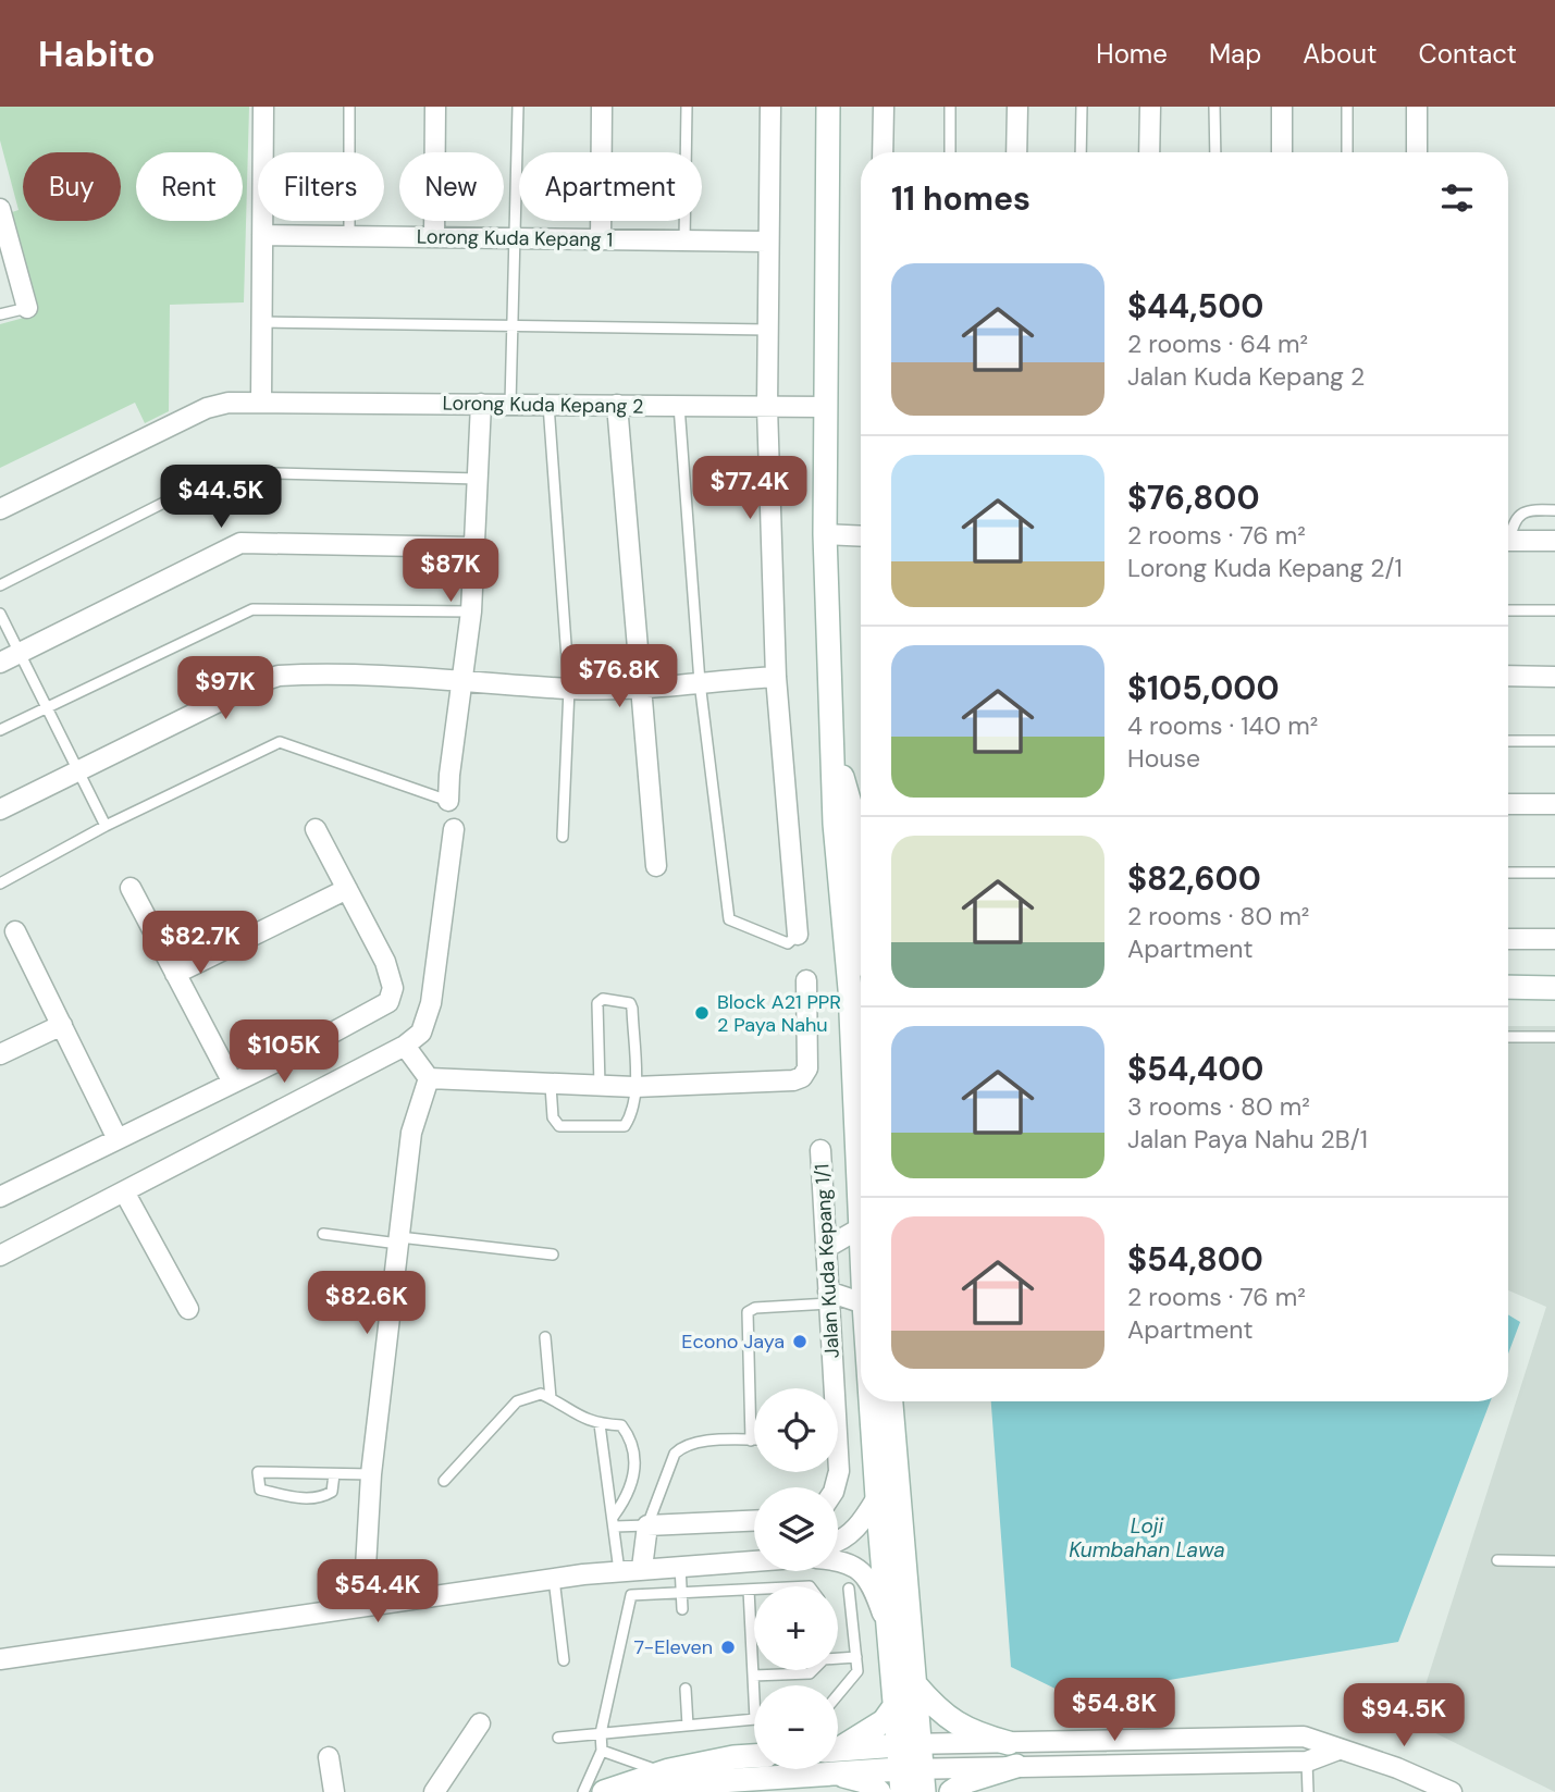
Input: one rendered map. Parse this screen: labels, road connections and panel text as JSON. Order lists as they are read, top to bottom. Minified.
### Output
{"streets":{"street":["Lorong Kuda Kepang 1","Lorong Kuda Kepang 2","Jalan Kuda Kepang 1/1"]},"water":["Loji Kumbahan Lawa"],"places":["Block A21 PPR 2 Paya Nahu","Econo Jaya","7-Eleven"],"page":{"header":"Habito","nav":["Home","Map","About","Contact"],"chip":["Buy","Rent","Filters","New","Apartment"],"heading":"11 homes","list":[{"name":"$44,500","note":"2 rooms · 64 m² · Jalan Kuda Kepang 2"},{"name":"$76,800","note":"2 rooms · 76 m² · Lorong Kuda Kepang 2/1"},{"name":"$105,000","note":"4 rooms · 140 m² · House"},{"name":"$82,600","note":"2 rooms · 80 m² · Apartment"},{"name":"$54,400","note":"3 rooms · 80 m² · Jalan Paya Nahu 2B/1"},{"name":"$54,800","note":"2 rooms · 76 m² · Apartment"}],"price":["$77.4K","$44.5K","$87K","$76.8K","$97K","$82.7K","$105K","$82.6K","$54.4K","$54.8K","$94.5K"],"map_buttons":["+","−"]}}
